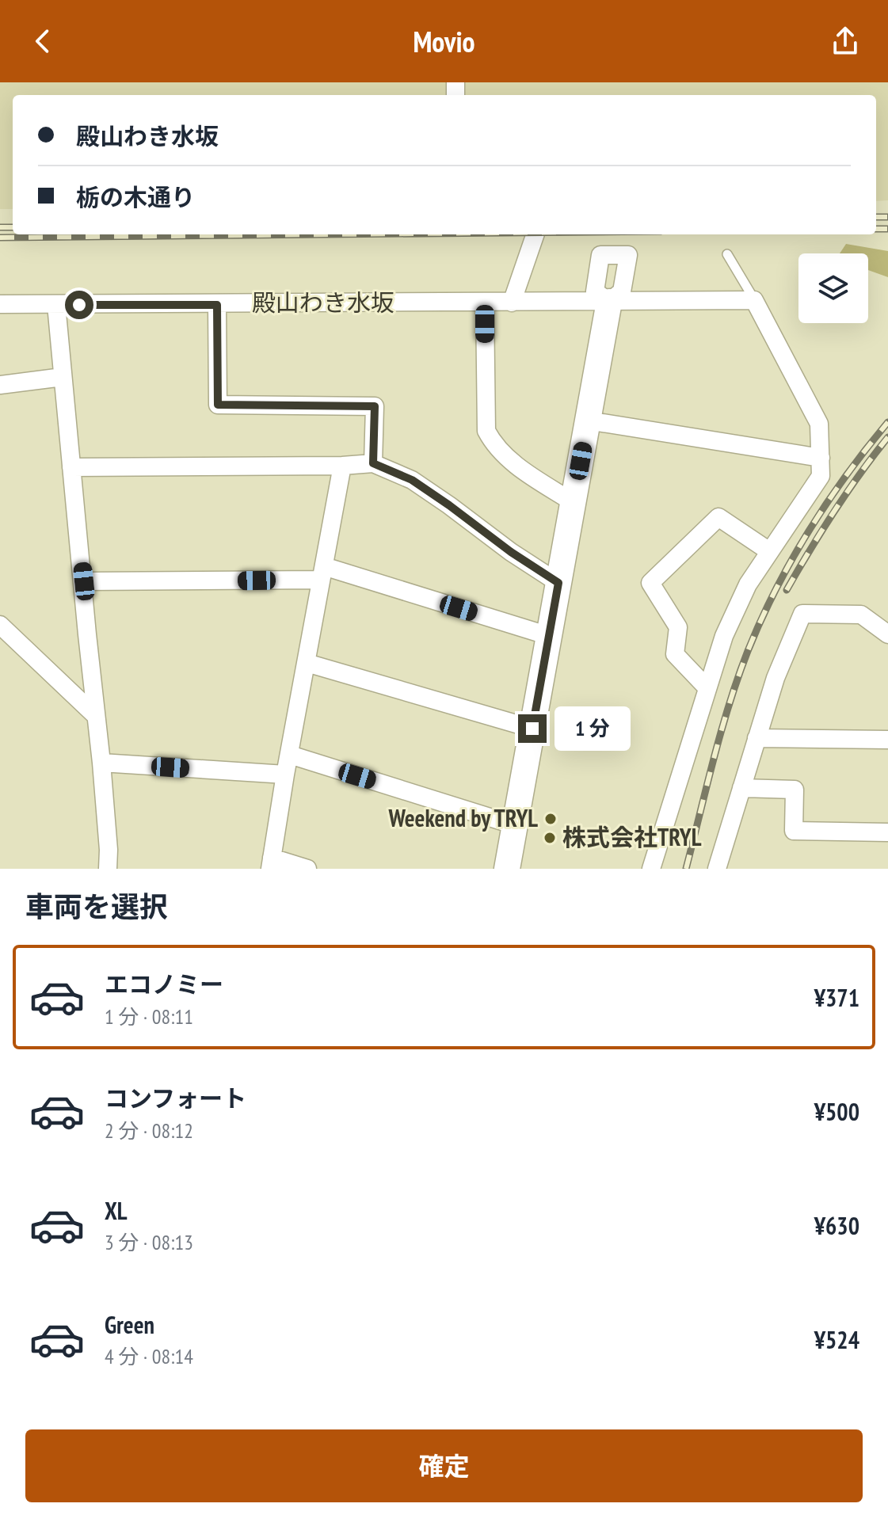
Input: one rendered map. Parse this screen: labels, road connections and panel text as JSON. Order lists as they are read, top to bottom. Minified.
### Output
{"streets":{"street":["殿山わき水坂"]},"places":["Weekend by TRYL","株式会社TRYL"],"page":{"header":"Movio","banner":["殿山わき水坂","栃の木通り"],"bubble":"1 分","heading":"車両を選択","list":[{"name":"エコノミー","note":"1 分 · 08:11","value":"¥371"},{"name":"コンフォート","note":"2 分 · 08:12","value":"¥500"},{"name":"XL","note":"3 分 · 08:13","value":"¥630"},{"name":"Green","note":"4 分 · 08:14","value":"¥524"}],"buttons":"確定"}}
